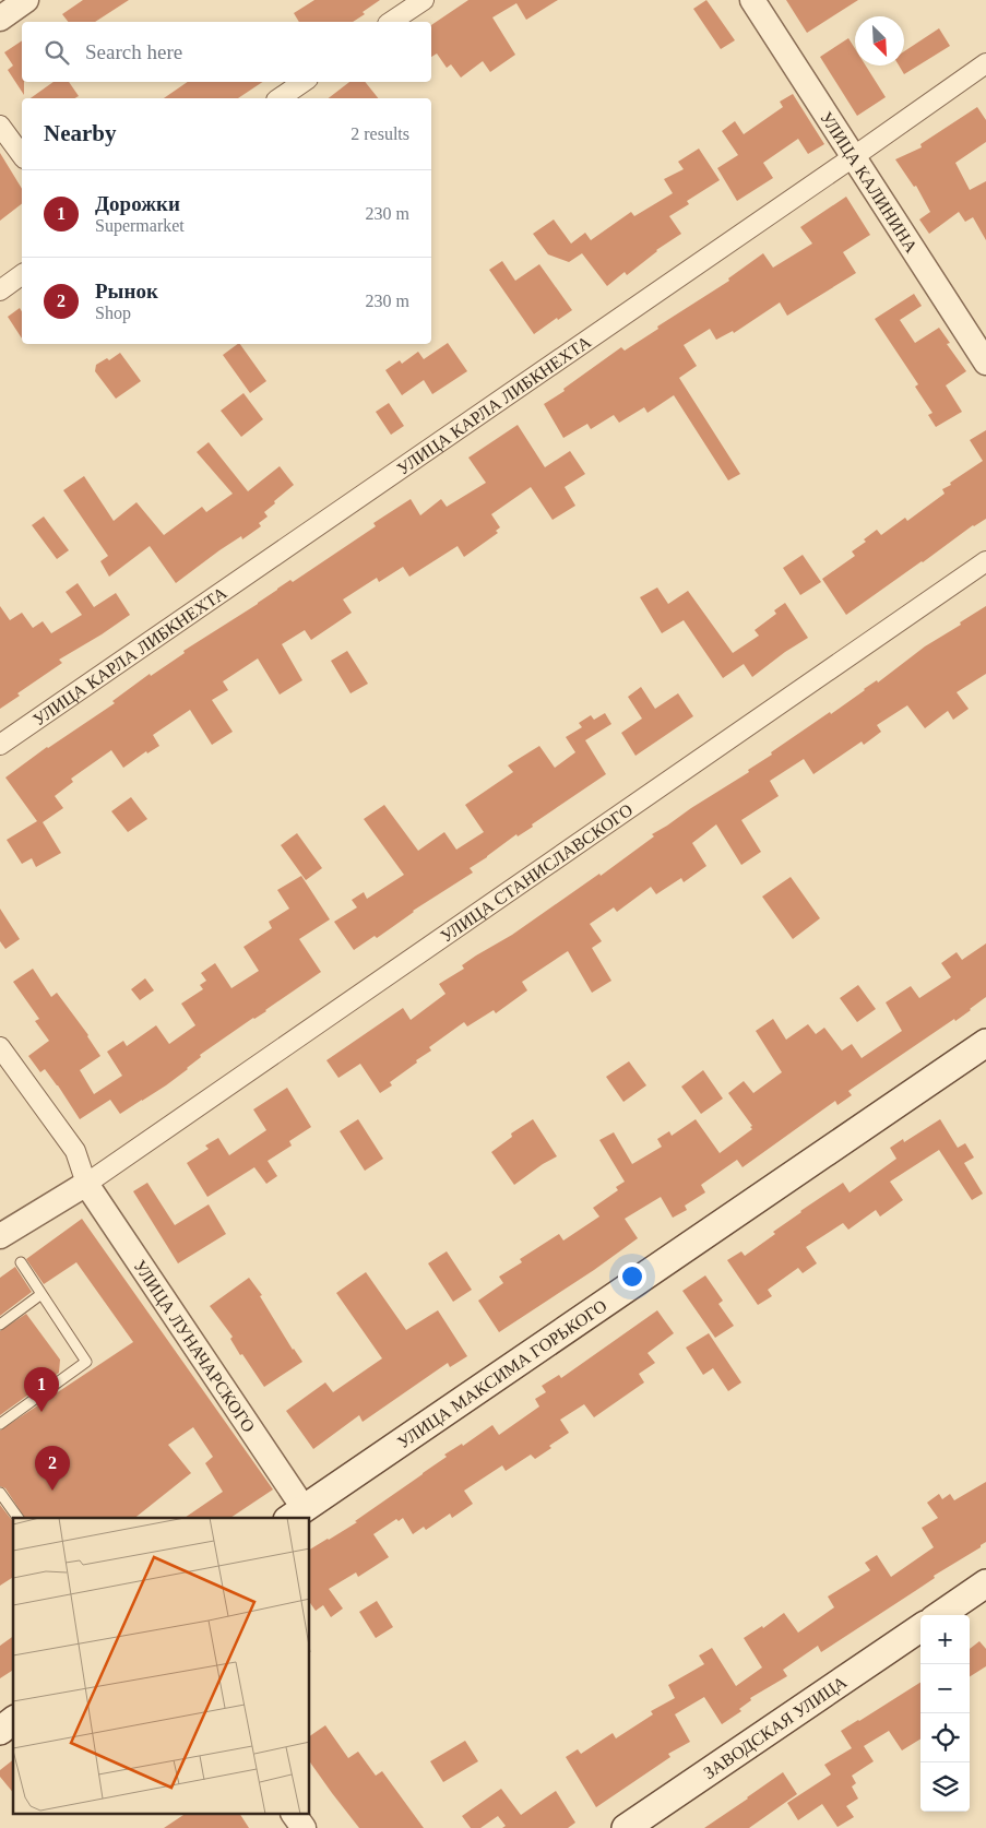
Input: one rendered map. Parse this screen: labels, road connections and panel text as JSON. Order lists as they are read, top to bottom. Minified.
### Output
{"streets":{"main road":["УЛИЦА МАКСИМА ГОРЬКОГО","ЗАВОДСКАЯ УЛИЦА"],"street":["УЛИЦА КАЛИНИНА","УЛИЦА КАРЛА ЛИБКНЕХТА","УЛИЦА СТАНИСЛАВСКОГО","УЛИЦА ЛУНАЧАРСКОГО"]},"crossings":[["УЛИЦА КАЛИНИНА","УЛИЦА КАРЛА ЛИБКНЕХТА"],["УЛИЦА СТАНИСЛАВСКОГО","УЛИЦА ЛУНАЧАРСКОГО"],["УЛИЦА ЛУНАЧАРСКОГО","УЛИЦА МАКСИМА ГОРЬКОГО"]],"north":"bottom right","page":{"search":"Search here","heading":["Nearby","2 results"],"list":[{"mark":"1","name":"Дорожки","note":"Supermarket","value":"230 m"},{"mark":"2","name":"Рынок","note":"Shop","value":"230 m"}],"pins":["1","2"],"map_buttons":["+","−"]}}
